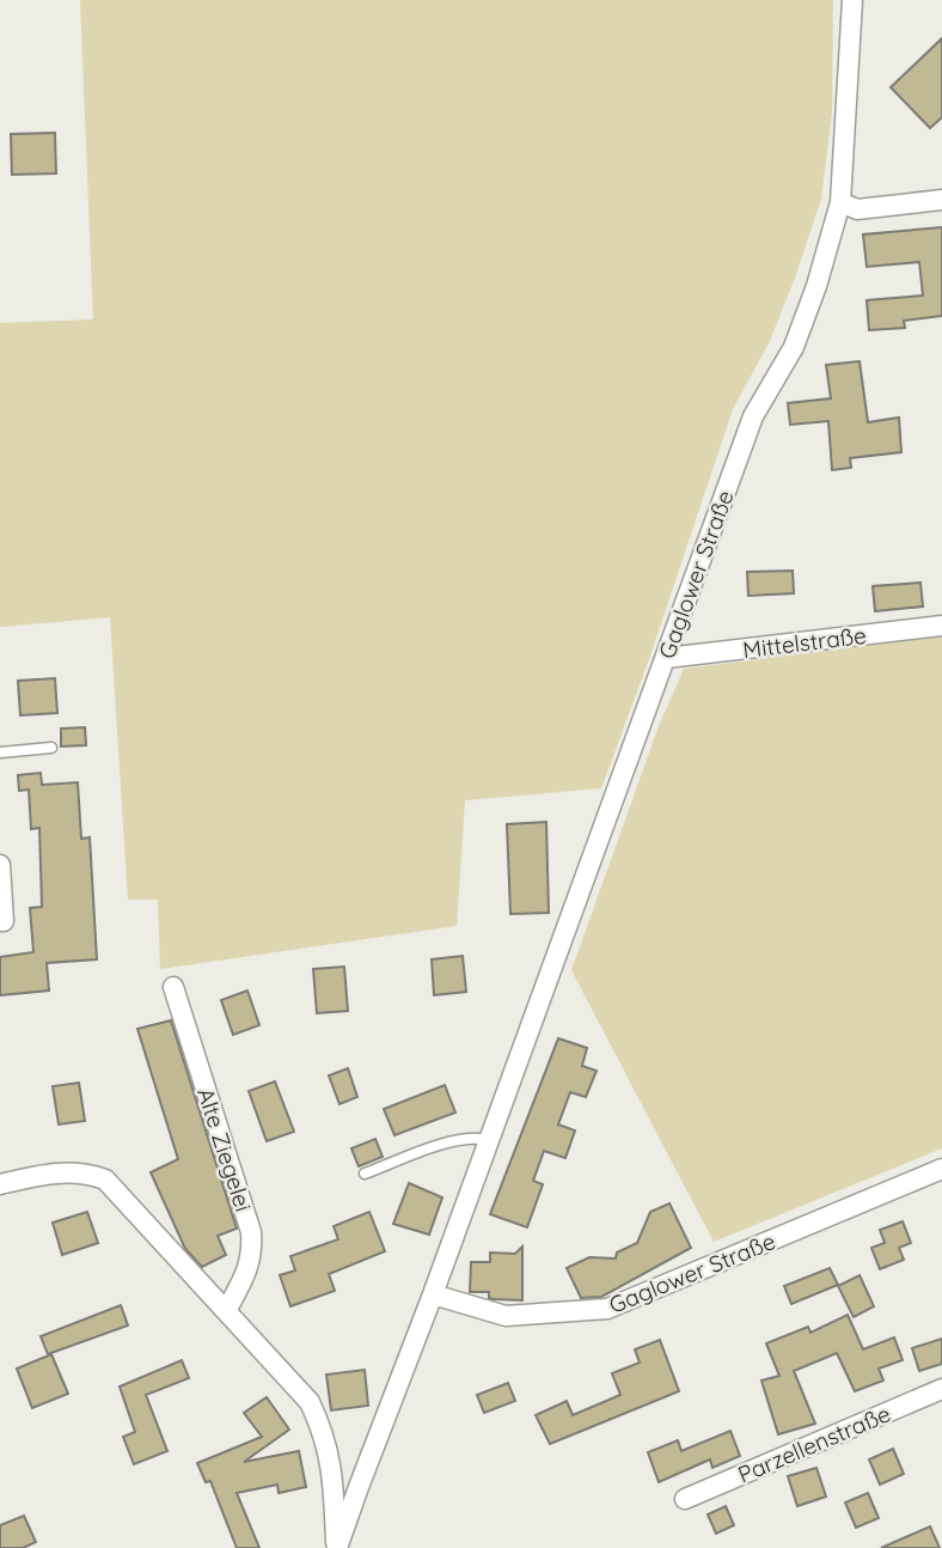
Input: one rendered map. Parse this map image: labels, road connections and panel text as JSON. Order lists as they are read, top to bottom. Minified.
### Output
{"streets":{"street":["Gaglower Straße","Mittelstraße","Alte Ziegelei","Parzellenstraße"]},"crossings":[["Gaglower Straße","Mittelstraße"]]}
